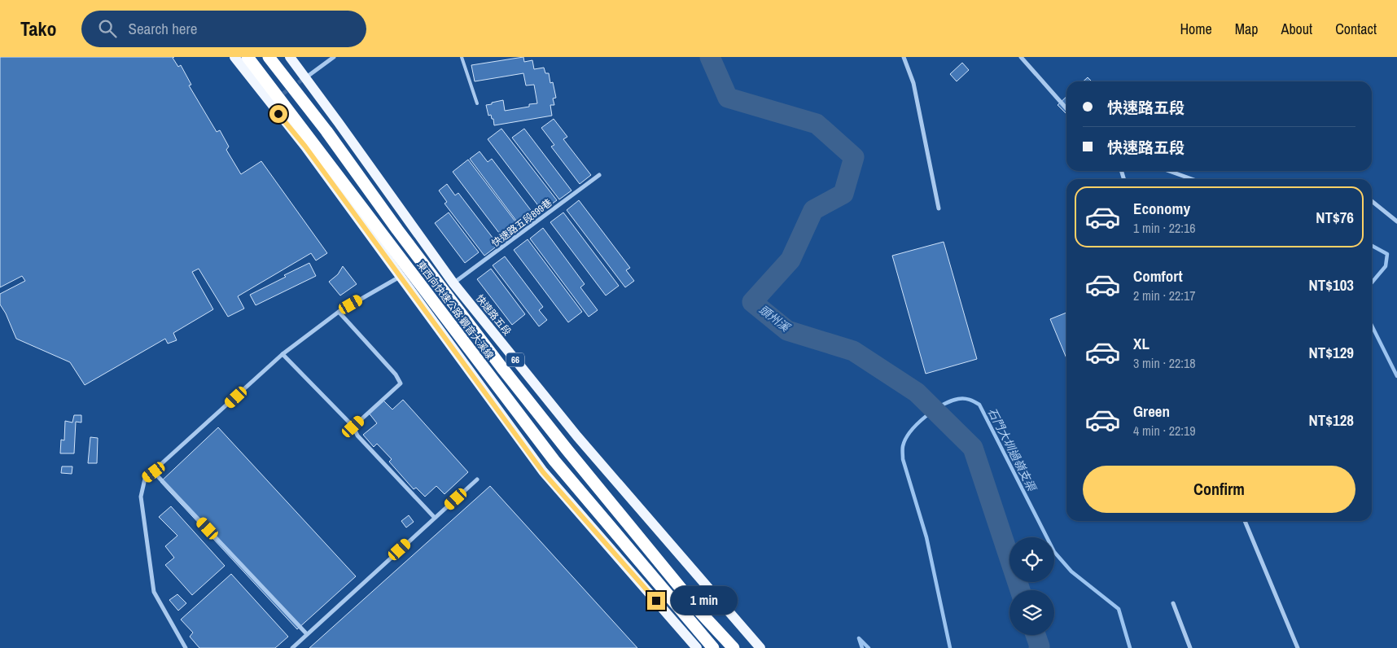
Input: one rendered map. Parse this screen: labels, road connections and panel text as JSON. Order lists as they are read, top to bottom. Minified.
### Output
{"streets":{"highway":["東西向快速公路 觀音大溪線","66"],"main road":["快速路五段"],"street":["快速路五段899巷"]},"crossings":[["快速路五段899巷","快速路五段"]],"water":["頭州溪","石門大圳過嶺支渠"],"page":{"header":"Tako","search":"Search here","nav":["Home","Map","About","Contact"],"banner":["快速路五段","快速路五段"],"list":[{"name":"Economy","note":"1 min · 22:16","value":"NT$76"},{"name":"Comfort","note":"2 min · 22:17","value":"NT$103"},{"name":"XL","note":"3 min · 22:18","value":"NT$129"},{"name":"Green","note":"4 min · 22:19","value":"NT$128"}],"buttons":"Confirm","bubble":"1 min"}}
